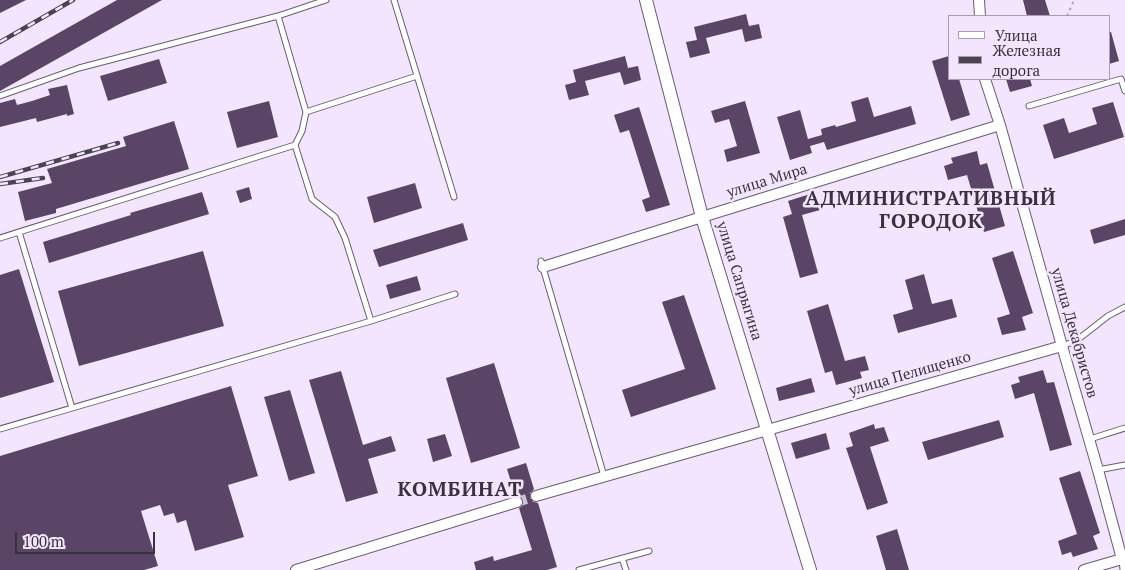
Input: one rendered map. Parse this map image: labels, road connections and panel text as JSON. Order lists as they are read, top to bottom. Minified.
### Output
{"streets":{"street":["улица Мира","улица Сапрыгина","улица Декабристов","улица Пелищенко"]},"crossings":[["улица Мира","улица Сапрыгина"],["улица Мира","улица Декабристов"],["улица Сапрыгина","улица Пелищенко"],["улица Декабристов","улица Пелищенко"]],"districts":["АДМИНИСТРАТИВНЫЙ ГОРОДОК","КОМБИНАТ"],"legend":["Улица","Железная дорога"],"scale_bar":"100 m"}
